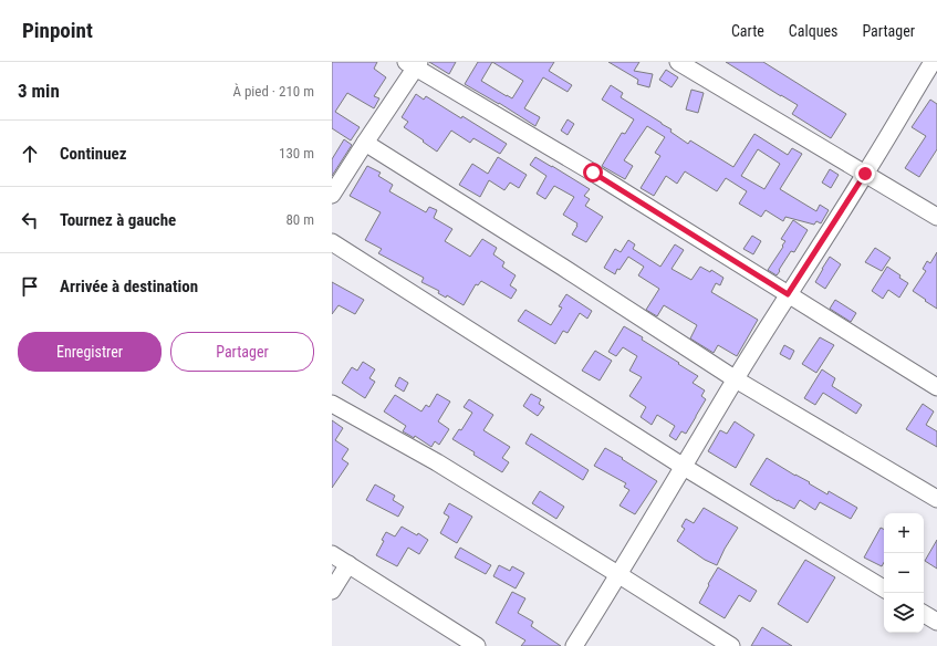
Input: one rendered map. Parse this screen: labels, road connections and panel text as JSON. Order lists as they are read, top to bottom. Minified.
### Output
{"page":{"header":"Pinpoint","nav":["Carte","Calques","Partager"],"heading":["3 min","À pied · 210 m"],"list":[["Continuez","130 m"],["Tournez à gauche","80 m"],"Arrivée à destination"],"buttons":["Enregistrer","Partager"],"map_buttons":["+","−"]}}
